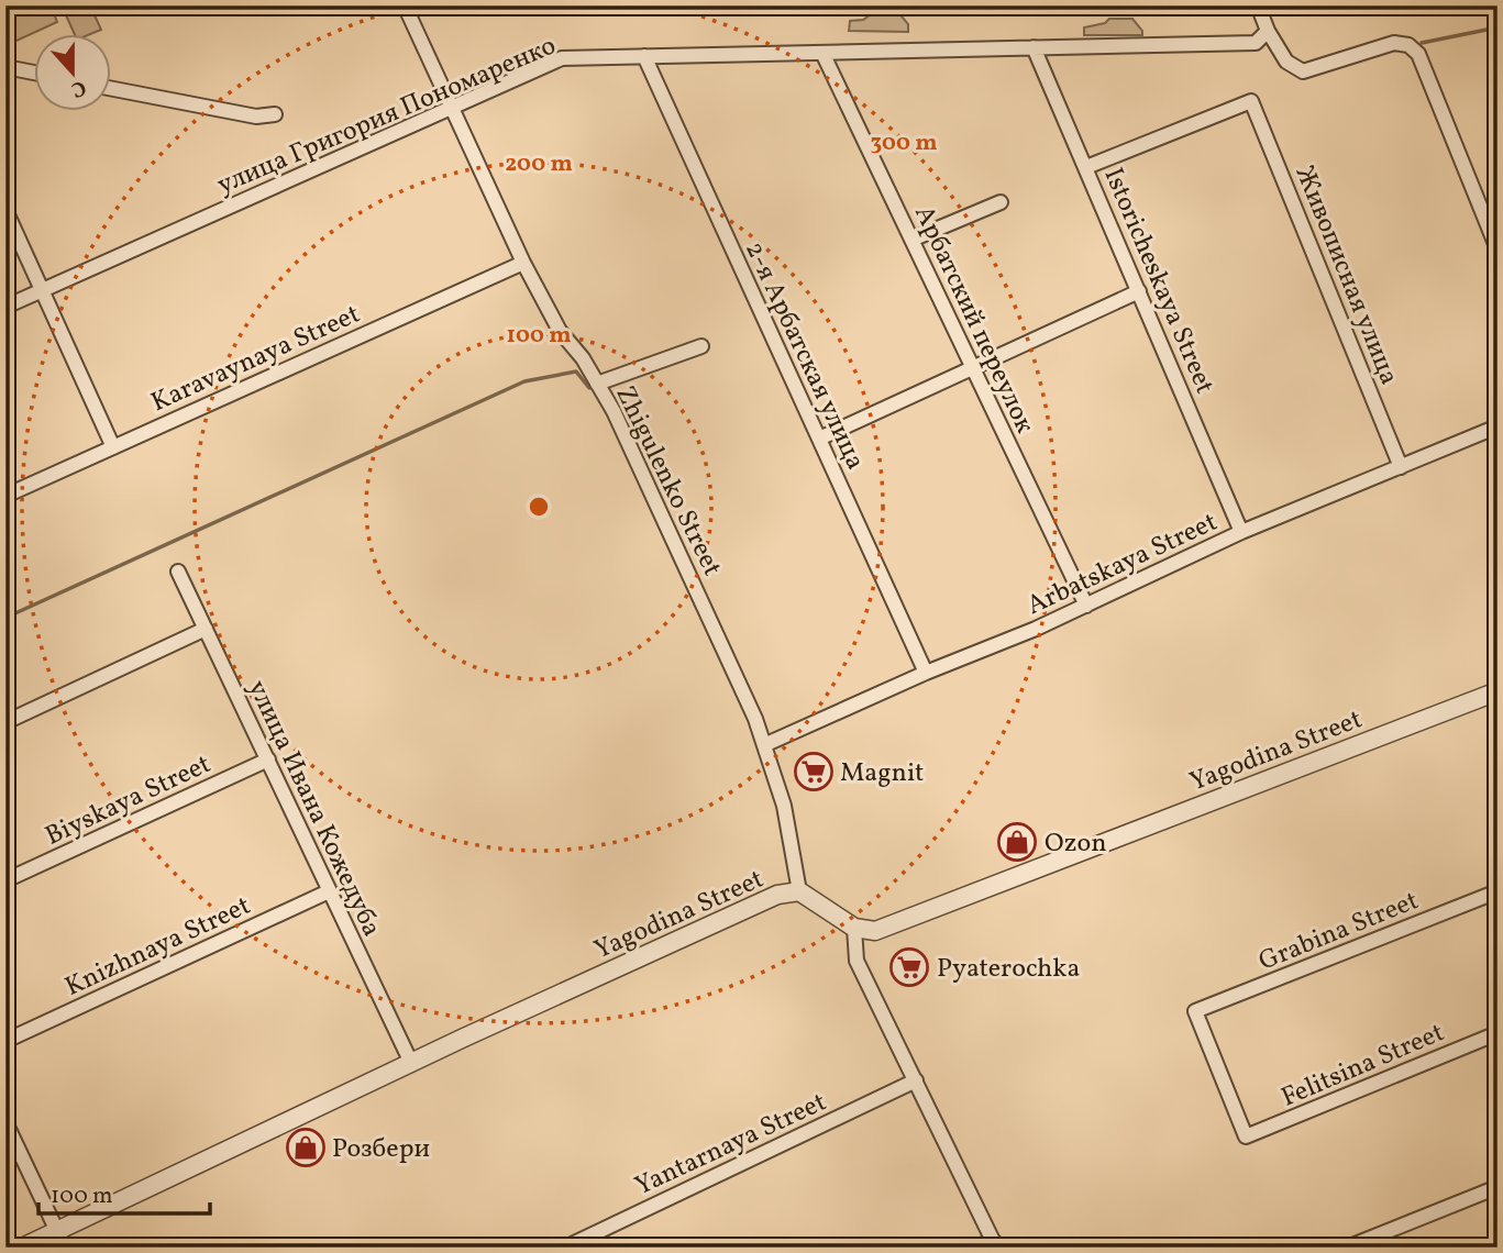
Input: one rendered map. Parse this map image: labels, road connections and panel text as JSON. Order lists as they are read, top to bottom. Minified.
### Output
{"streets":{"street":["улица Григория Пономаренко","Живописная улица","Istoricheskaya Street","Арбатский переулок","2-я Арбатская улица","Karavaynaya Street","Zhigulenko Street","Arbatskaya Street","Yagodina Street","Biyskaya Street","улица Ивана Кожедуба","Grabina Street","Knizhnaya Street","Felitsina Street","Yantarnaya Street"]},"crossings":[["улица Григория Пономаренко","Istoricheskaya Street"],["улица Григория Пономаренко","Арбатский переулок"],["улица Григория Пономаренко","2-я Арбатская улица"],["улица Григория Пономаренко","Zhigulenko Street"],["Живописная улица","Istoricheskaya Street"],["Живописная улица","Arbatskaya Street"],["Istoricheskaya Street","Arbatskaya Street"],["Арбатский переулок","Arbatskaya Street"],["2-я Арбатская улица","Arbatskaya Street"],["Karavaynaya Street","Zhigulenko Street"],["Zhigulenko Street","Arbatskaya Street"],["Zhigulenko Street","Yagodina Street"],["Yagodina Street","улица Ивана Кожедуба"],["Biyskaya Street","улица Ивана Кожедуба"],["улица Ивана Кожедуба","Knizhnaya Street"],["Grabina Street","Felitsina Street"]],"places":{"supermarket":["Magnit","Pyaterochka"],"shop":["Ozon","Розбери"]},"scale_bar":"100 m","north":"bottom","rings":["300 m","200 m","100 m"]}
